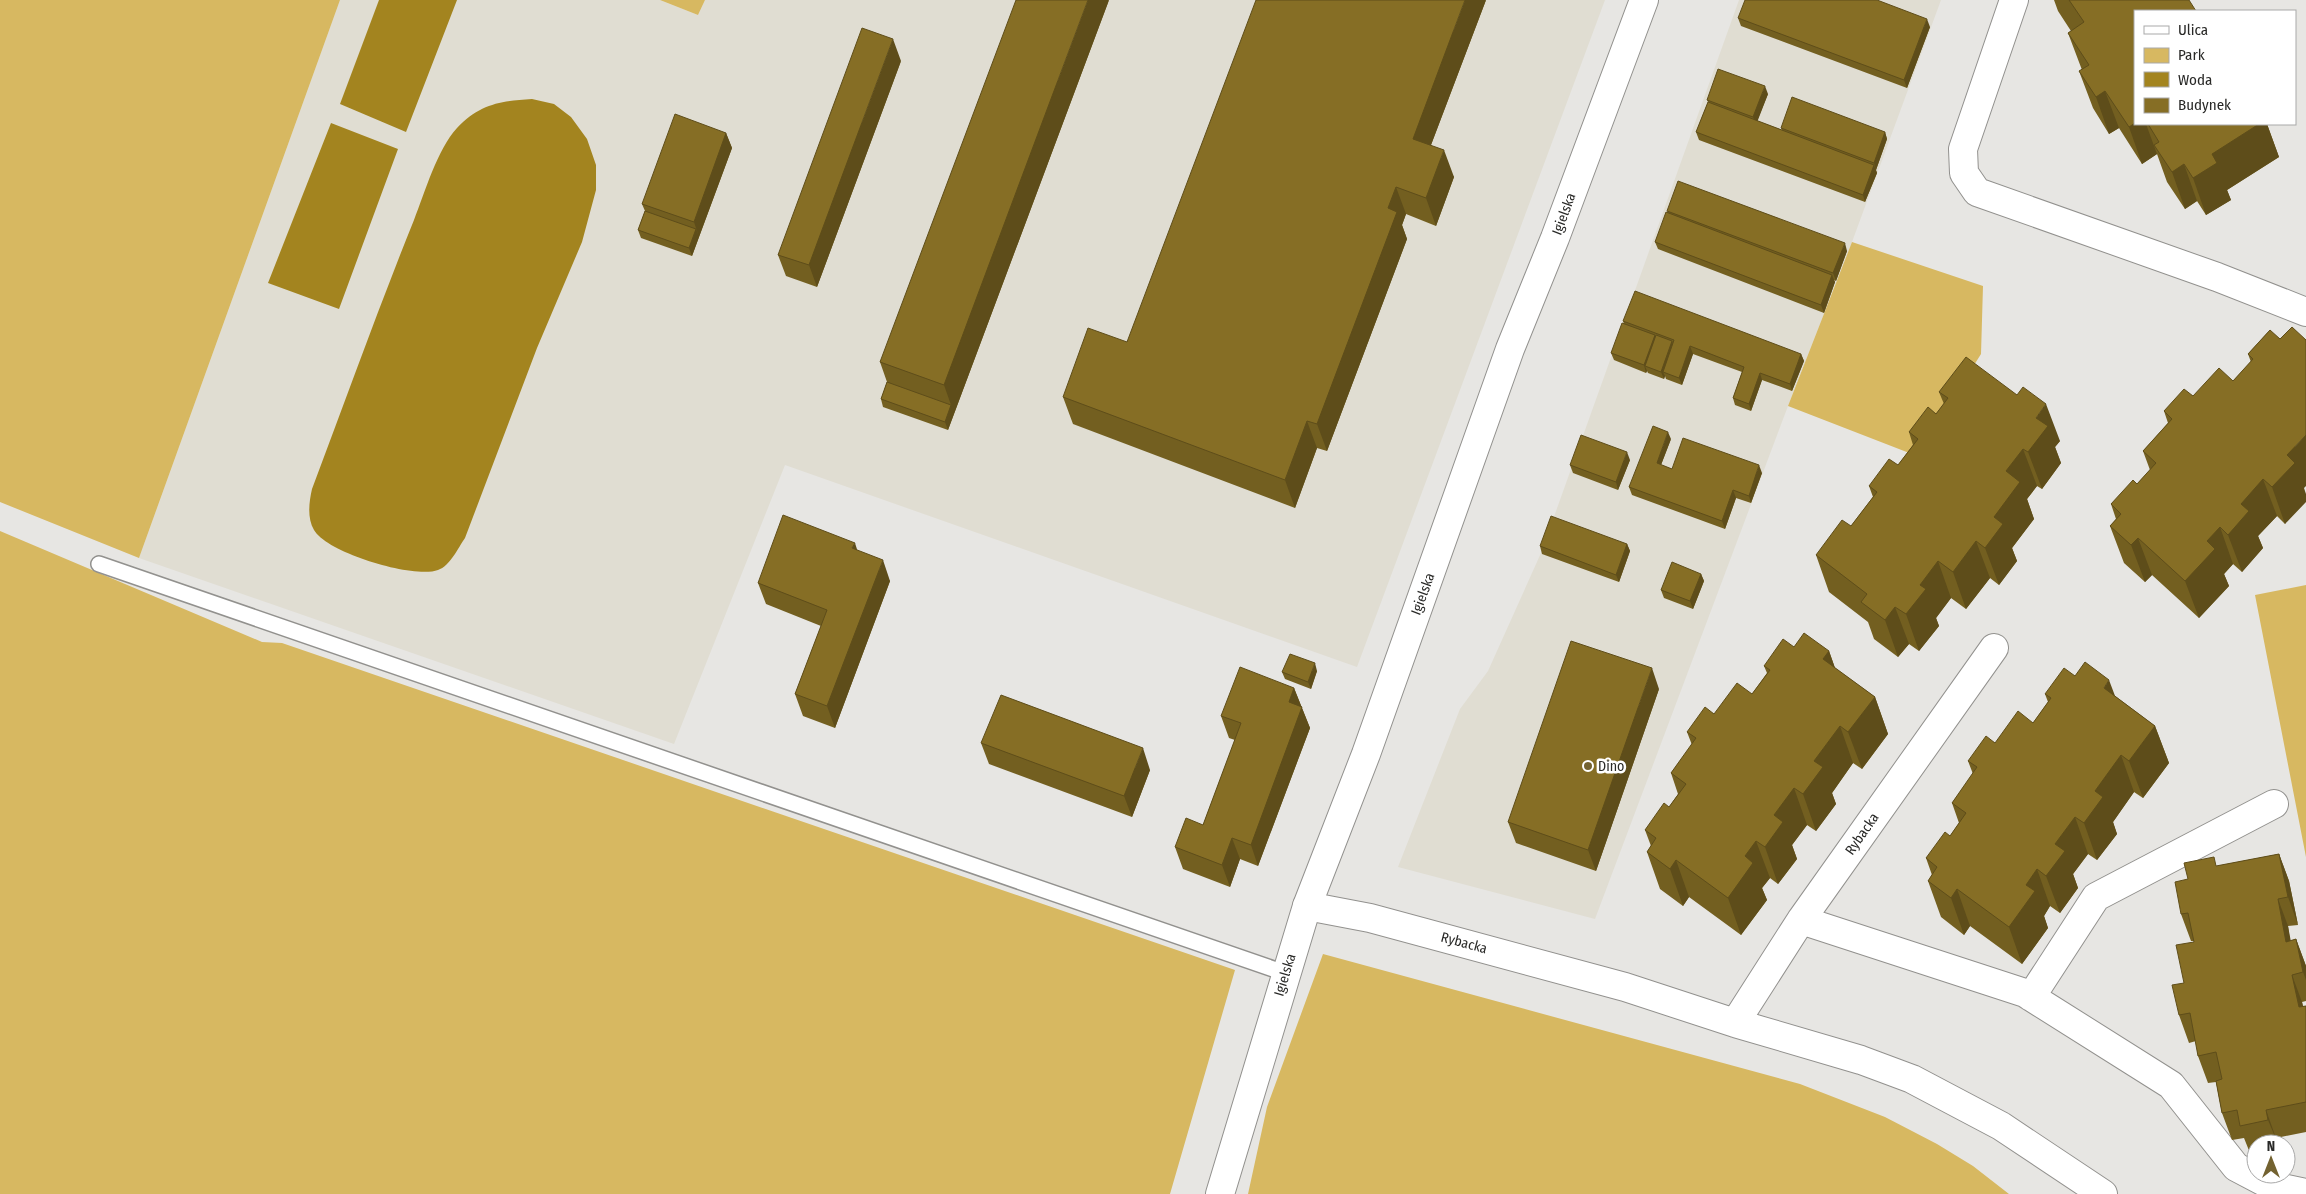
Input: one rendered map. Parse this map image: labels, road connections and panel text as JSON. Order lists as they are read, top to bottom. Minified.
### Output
{"streets":{"street":["Igielska","Rybacka"]},"crossings":[["Igielska","Rybacka"]],"places":["Dino"],"legend":["Ulica","Park","Woda","Budynek"],"north":"top"}
